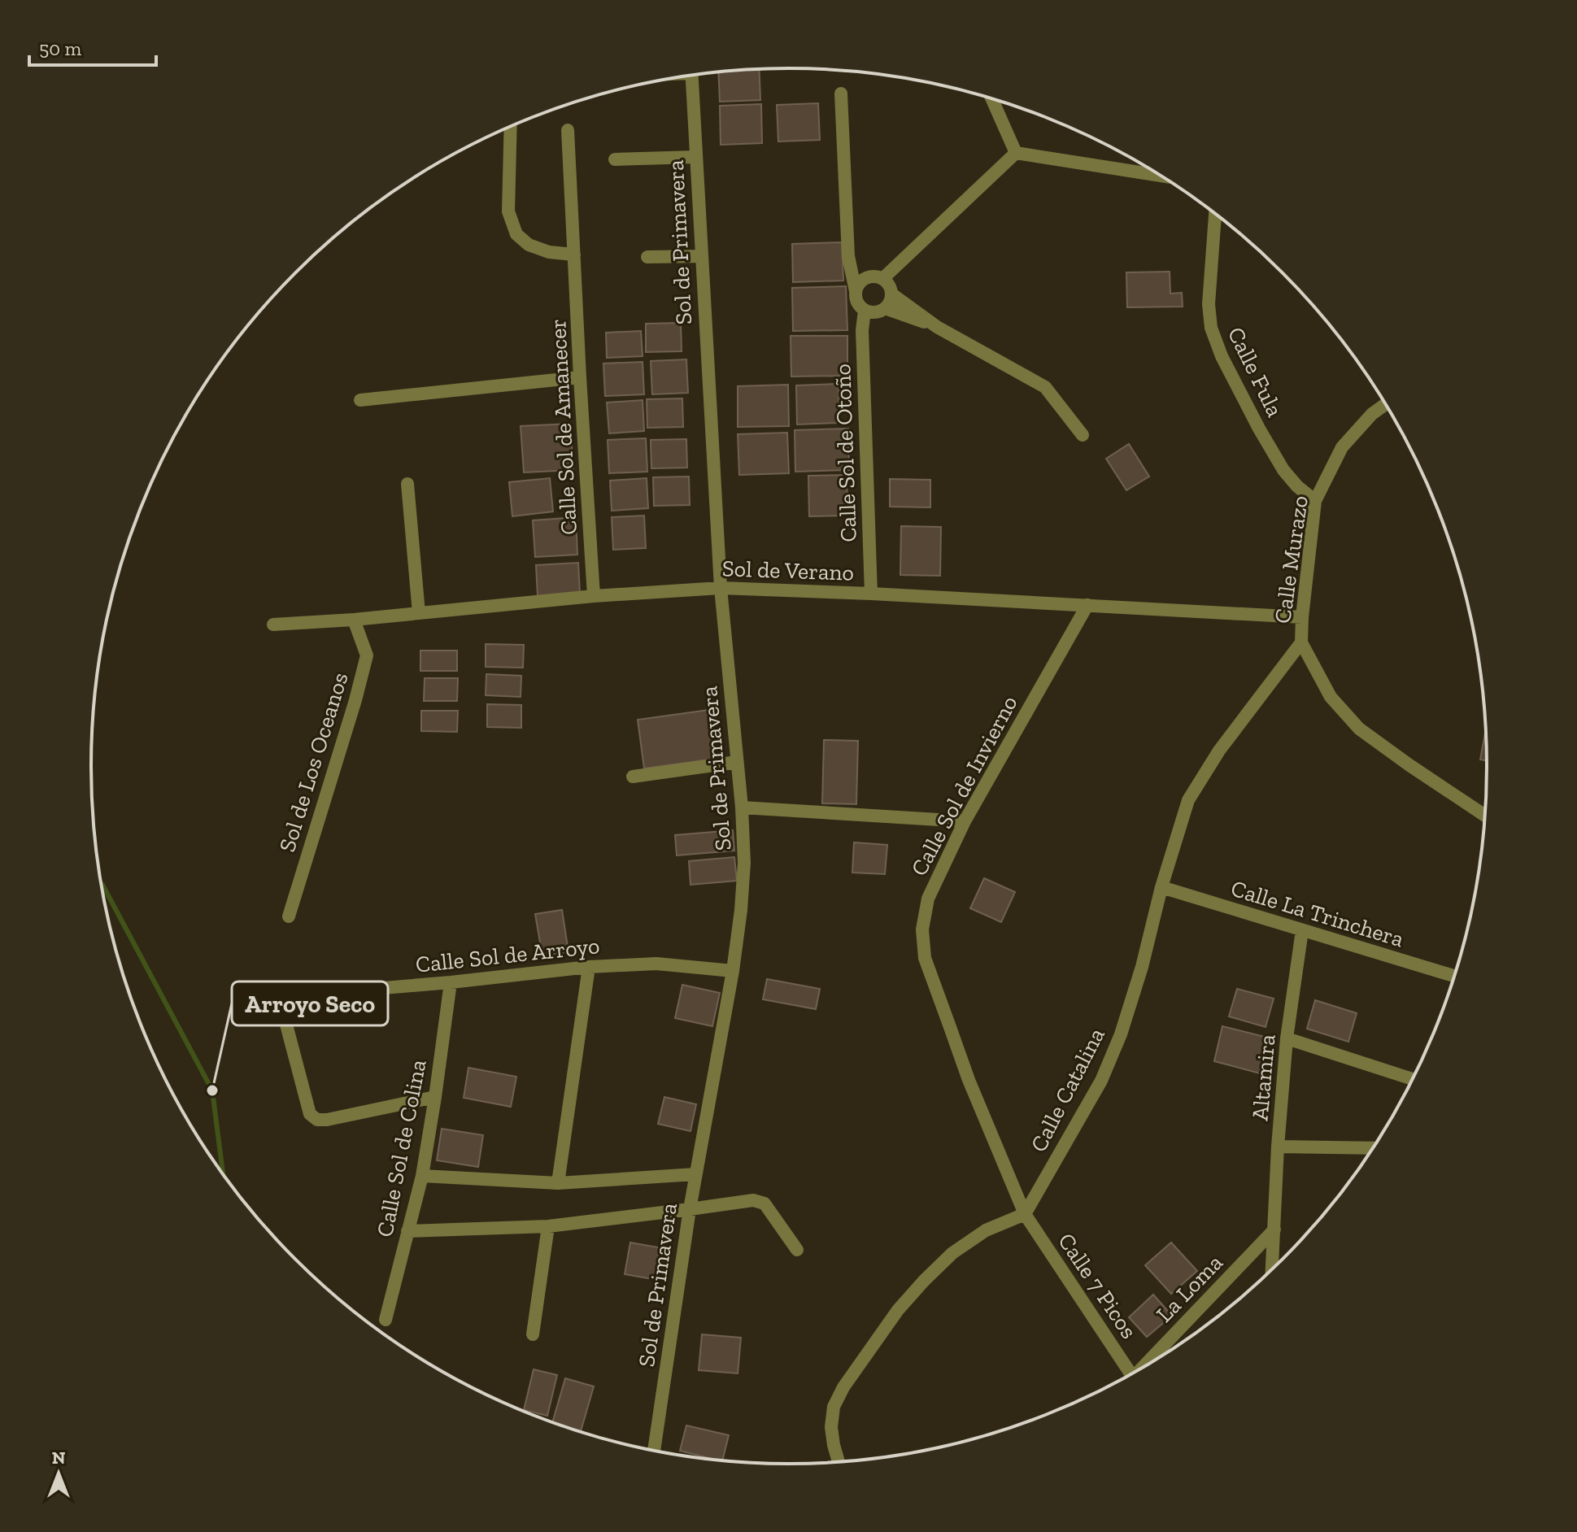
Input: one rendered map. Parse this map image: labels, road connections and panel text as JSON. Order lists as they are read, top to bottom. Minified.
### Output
{"streets":{"street":["Sol de Primavera","Calle Fula","Calle Sol de Amanecer","Calle Sol de Otoño","Calle Murazo","Sol de Verano","Sol de Los Oceanos","Calle Sol de Invierno","Calle La Trinchera","Calle Sol de Arroyo","Altamira","Calle Catalina","Calle Sol de Colina","Calle 7 Picos","La Loma"]},"crossings":[["Sol de Primavera","Sol de Verano"],["Sol de Primavera","Calle Sol de Arroyo"],["Calle Fula","Calle Murazo"],["Calle Sol de Amanecer","Sol de Verano"],["Calle Sol de Otoño","Sol de Verano"],["Calle Murazo","Sol de Verano"],["Calle Murazo","Calle Catalina"],["Sol de Verano","Sol de Los Oceanos"],["Sol de Verano","Calle Sol de Invierno"],["Calle Sol de Invierno","Calle Catalina"],["Calle Sol de Invierno","Calle 7 Picos"],["Calle La Trinchera","Altamira"],["Calle La Trinchera","Calle Catalina"],["Calle Sol de Arroyo","Calle Sol de Colina"],["Altamira","La Loma"],["Calle Catalina","Calle 7 Picos"]],"places":["Arroyo Seco"],"scale_bar":"50 m","north":"top"}
